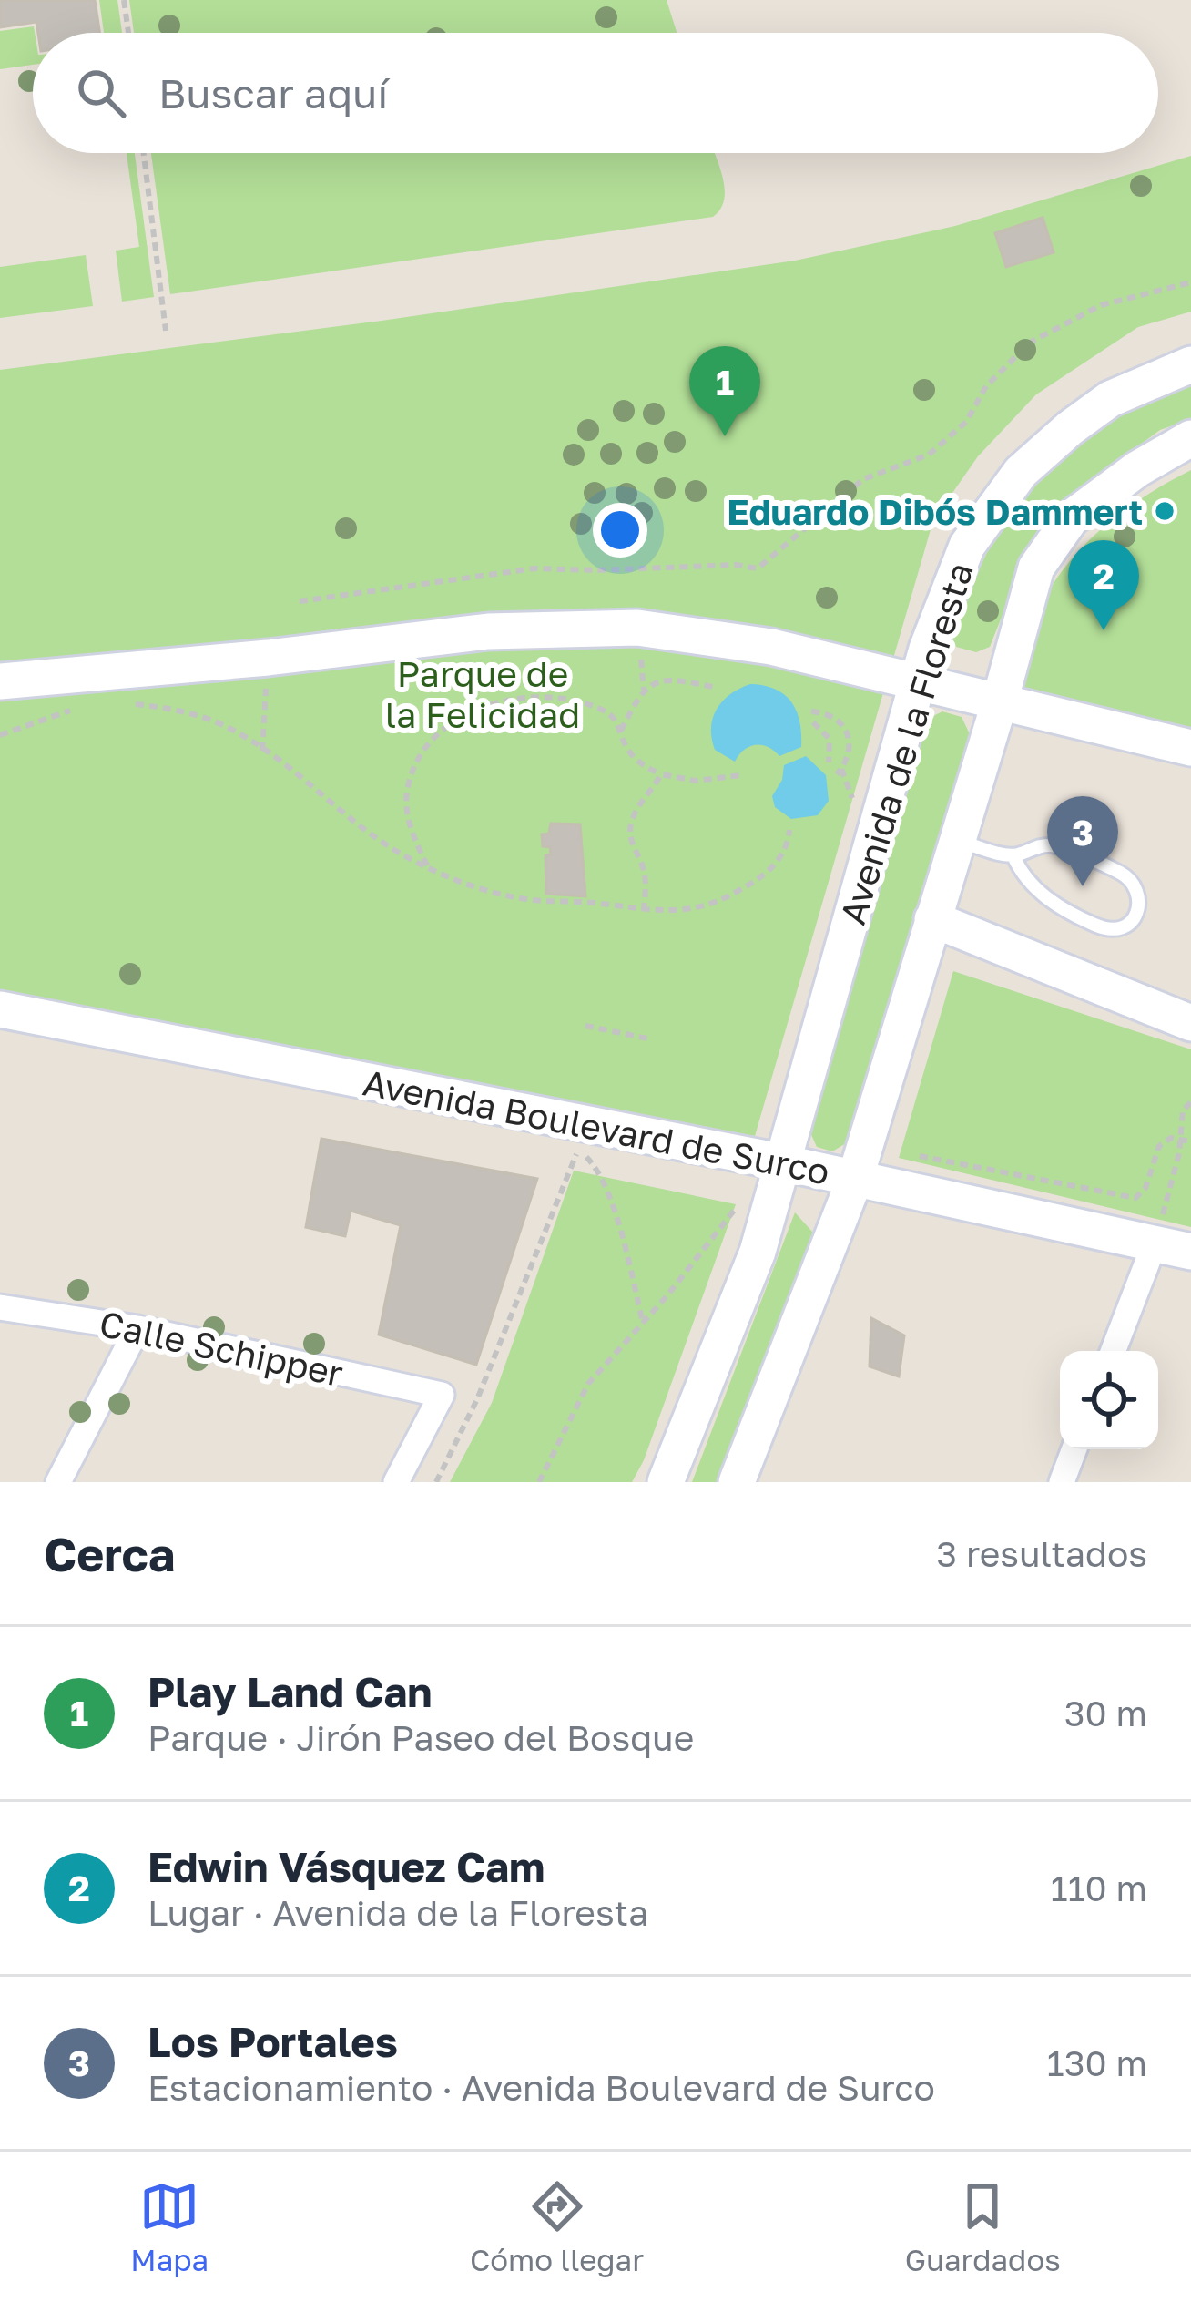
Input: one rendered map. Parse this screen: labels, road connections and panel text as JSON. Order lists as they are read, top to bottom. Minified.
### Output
{"streets":{"street":["Avenida de la Floresta","Avenida Boulevard de Surco","Calle Schipper"]},"crossings":[["Avenida de la Floresta","Avenida Boulevard de Surco"]],"parks":["Parque de la Felicidad"],"places":["Eduardo Dibós Dammert"],"page":{"search":"Buscar aquí","pins":["1","2","3"],"heading":["Cerca","3 resultados"],"list":[{"mark":"1","name":"Play Land Can","note":"Parque · Jirón Paseo del Bosque","value":"30 m"},{"mark":"2","name":"Edwin Vásquez Cam","note":"Lugar · Avenida de la Floresta","value":"110 m"},{"mark":"3","name":"Los Portales","note":"Estacionamiento · Avenida Boulevard de Surco","value":"130 m"}],"nav":["Mapa","Cómo llegar","Guardados"]}}
